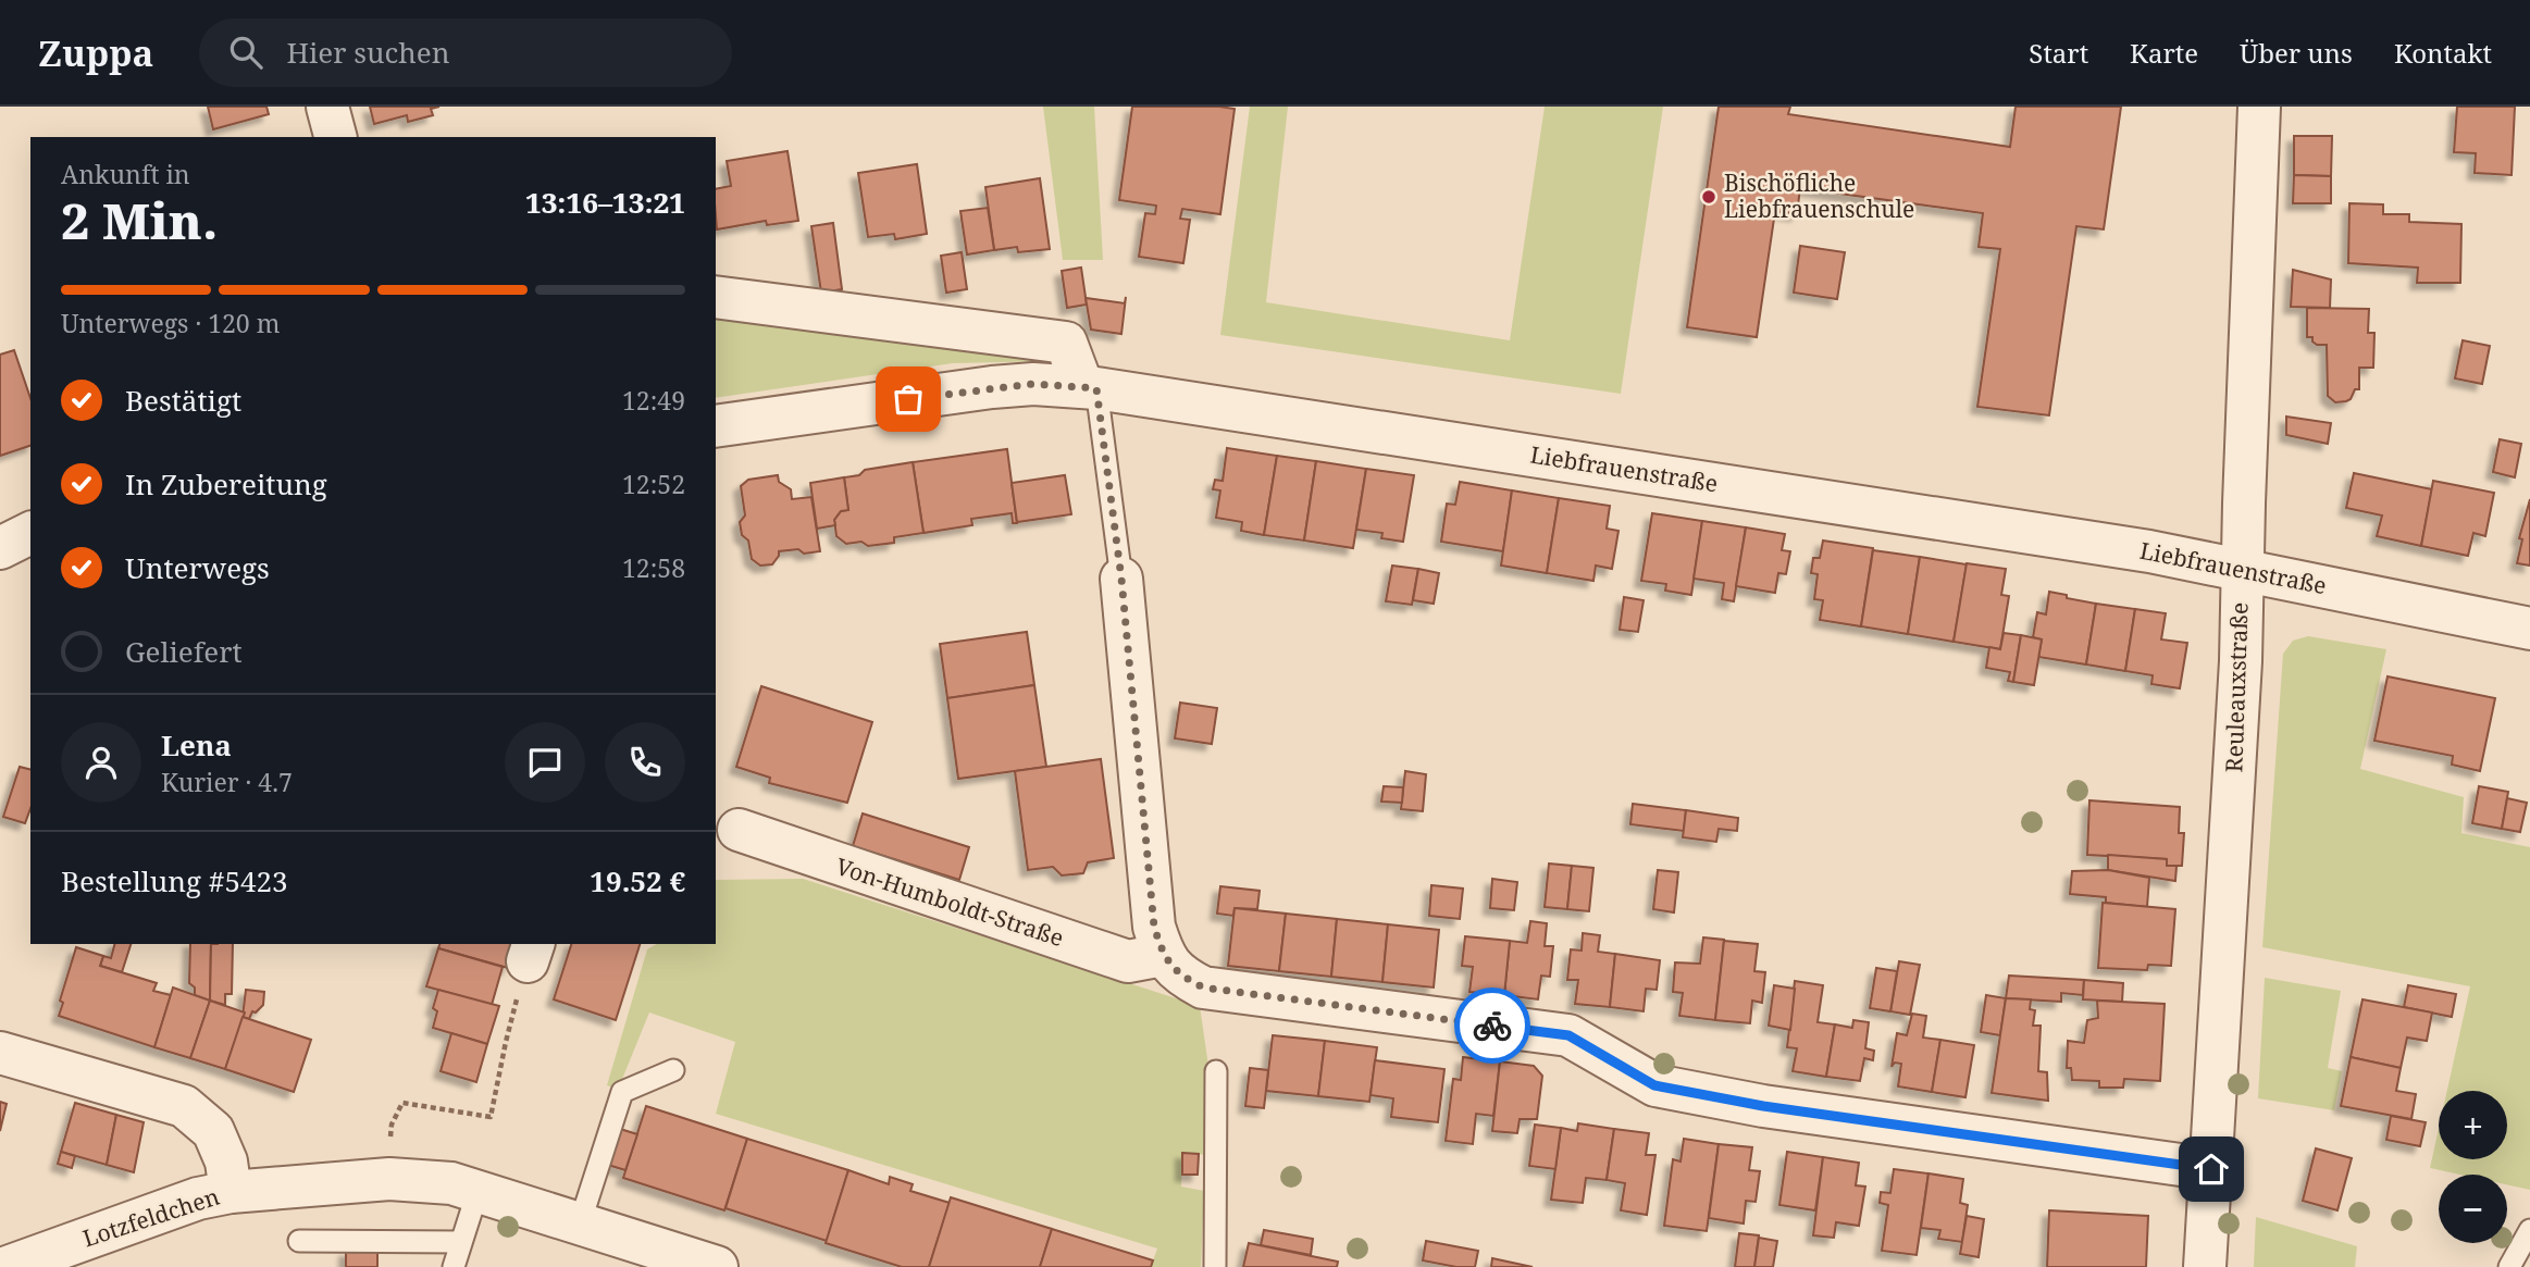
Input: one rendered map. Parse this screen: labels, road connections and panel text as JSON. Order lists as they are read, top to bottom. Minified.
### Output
{"streets":{"street":["Liebfrauenstraße","Reuleauxstraße","Von-Humboldt-Straße","Lotzfeldchen"]},"crossings":[["Liebfrauenstraße","Reuleauxstraße"]],"places":["Bischöfliche Liebfrauenschule"],"page":{"header":"Zuppa","search":"Hier suchen","nav":["Start","Karte","Über uns","Kontakt"],"heading":["2 Min.","Ankunft in","13:16–13:21"],"panel":["Lena","Kurier · 4.7","Bestellung #5423","19.52 €"],"bar":"Unterwegs · 120 m","list":[["Bestätigt","12:49"],["In Zubereitung","12:52"],["Unterwegs","12:58"],"Geliefert"],"map_buttons":["+","−"]}}
